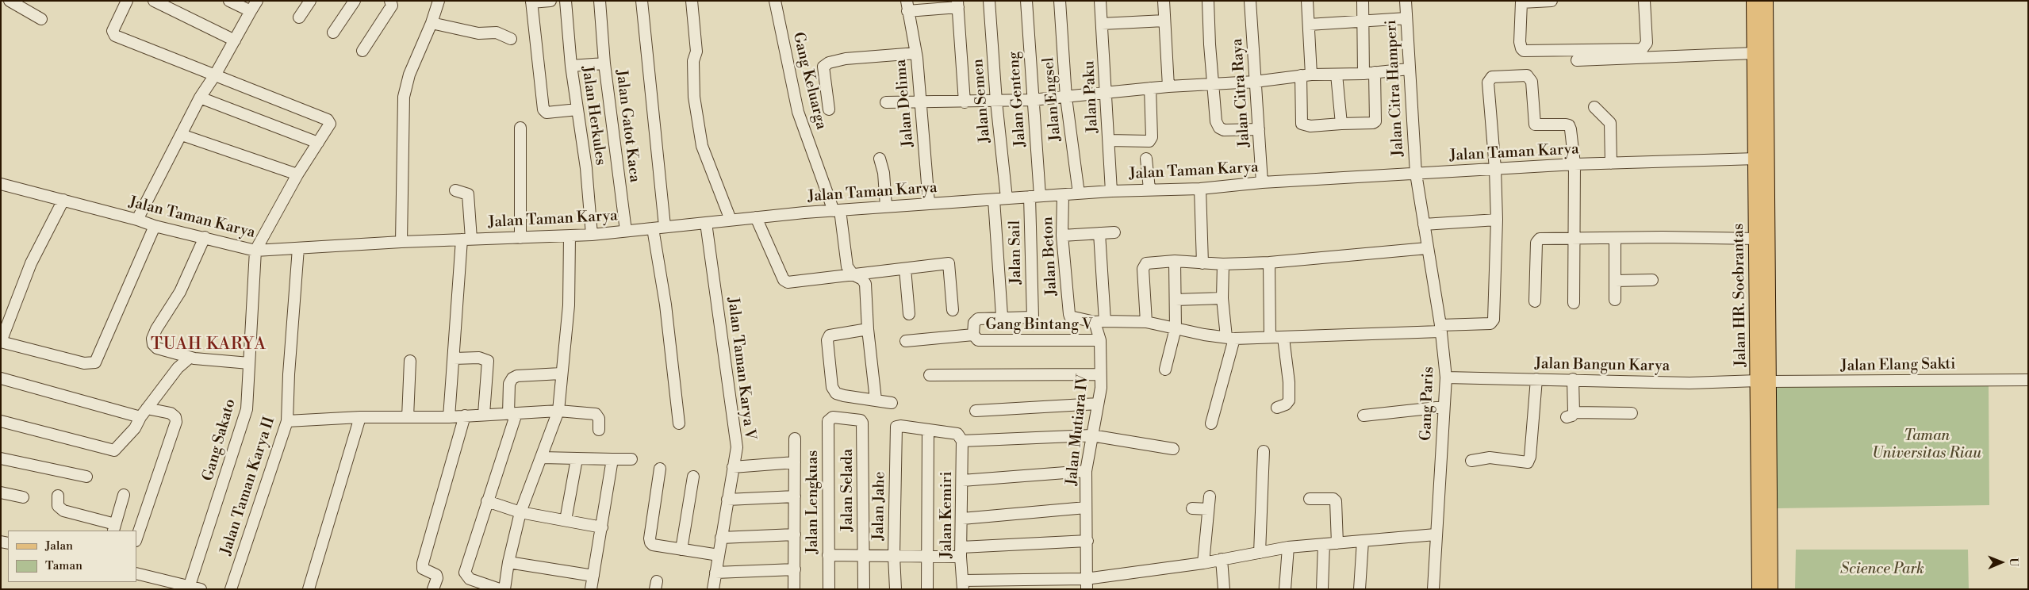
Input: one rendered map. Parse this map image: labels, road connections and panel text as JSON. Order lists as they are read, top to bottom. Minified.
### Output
{"streets":{"main road":["Jalan HR. Soebrantas"],"street":["Gang Keluarga","Jalan Citra Hamperi","Jalan Citra Raya","Jalan Paku","Jalan Genteng","Jalan Engsel","Jalan Semen","Jalan Delima","Jalan Herkules","Jalan Gatot Kaca","Jalan Taman Karya","Jalan Sail","Jalan Beton","Gang Bintang V","Jalan Bangun Karya","Jalan Elang Sakti","Jalan Taman Karya V","Gang Paris","Jalan Mutiara IV","Gang Sakato","Jalan Taman Karya II","Jalan Selada","Jalan Lengkuas","Jalan Jahe","Jalan Kemiri"]},"crossings":[["Gang Keluarga","Jalan Taman Karya"],["Jalan Citra Hamperi","Jalan Taman Karya"],["Jalan Citra Hamperi","Gang Paris"],["Jalan Citra Raya","Jalan Taman Karya"],["Jalan Paku","Jalan Taman Karya"],["Jalan Genteng","Jalan Taman Karya"],["Jalan Genteng","Jalan Sail"],["Jalan Engsel","Jalan Taman Karya"],["Jalan Semen","Jalan Taman Karya"],["Jalan Delima","Jalan Taman Karya"],["Jalan Herkules","Jalan Taman Karya"],["Jalan Gatot Kaca","Jalan Taman Karya"],["Jalan Taman Karya","Jalan Sail"],["Jalan Taman Karya","Jalan Beton"],["Jalan Taman Karya","Jalan HR. Soebrantas"],["Jalan Taman Karya","Jalan Taman Karya V"],["Jalan Taman Karya","Gang Paris"],["Jalan Taman Karya","Gang Sakato"],["Jalan Taman Karya","Jalan Taman Karya II"],["Jalan Beton","Jalan Mutiara IV"],["Jalan HR. Soebrantas","Jalan Bangun Karya"],["Jalan HR. Soebrantas","Jalan Elang Sakti"],["Gang Bintang V","Jalan Mutiara IV"],["Jalan Bangun Karya","Jalan Elang Sakti"],["Jalan Bangun Karya","Gang Paris"],["Jalan Selada","Jalan Lengkuas"]],"districts":["TUAH KARYA"],"parks":["Taman Universitas Riau","Science Park"],"legend":["Jalan","Taman"],"north":"right"}
